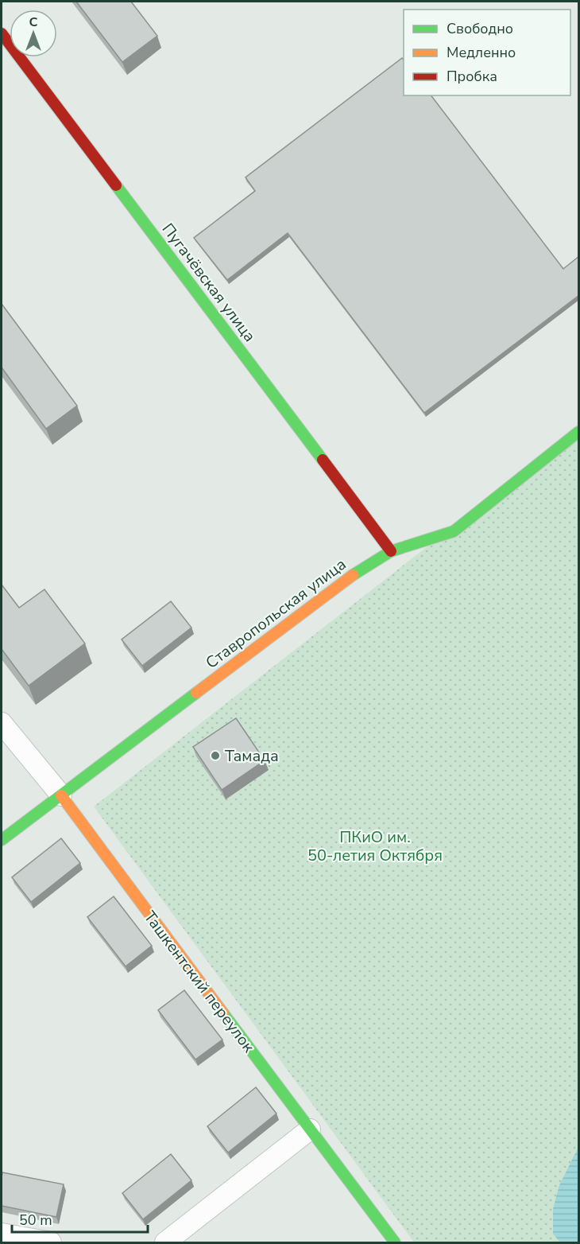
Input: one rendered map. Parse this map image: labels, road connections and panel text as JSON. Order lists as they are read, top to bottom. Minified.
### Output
{"streets":{"street":["Пугачёвская улица","Ставропольская улица","Ташкентский переулок"]},"crossings":[["Пугачёвская улица","Ставропольская улица"],["Ставропольская улица","Ташкентский переулок"]],"parks":["ПКиО им. 50-летия Октября"],"places":["Тамада"],"legend":["Свободно","Медленно","Пробка"],"scale_bar":"50 m","north":"top"}
